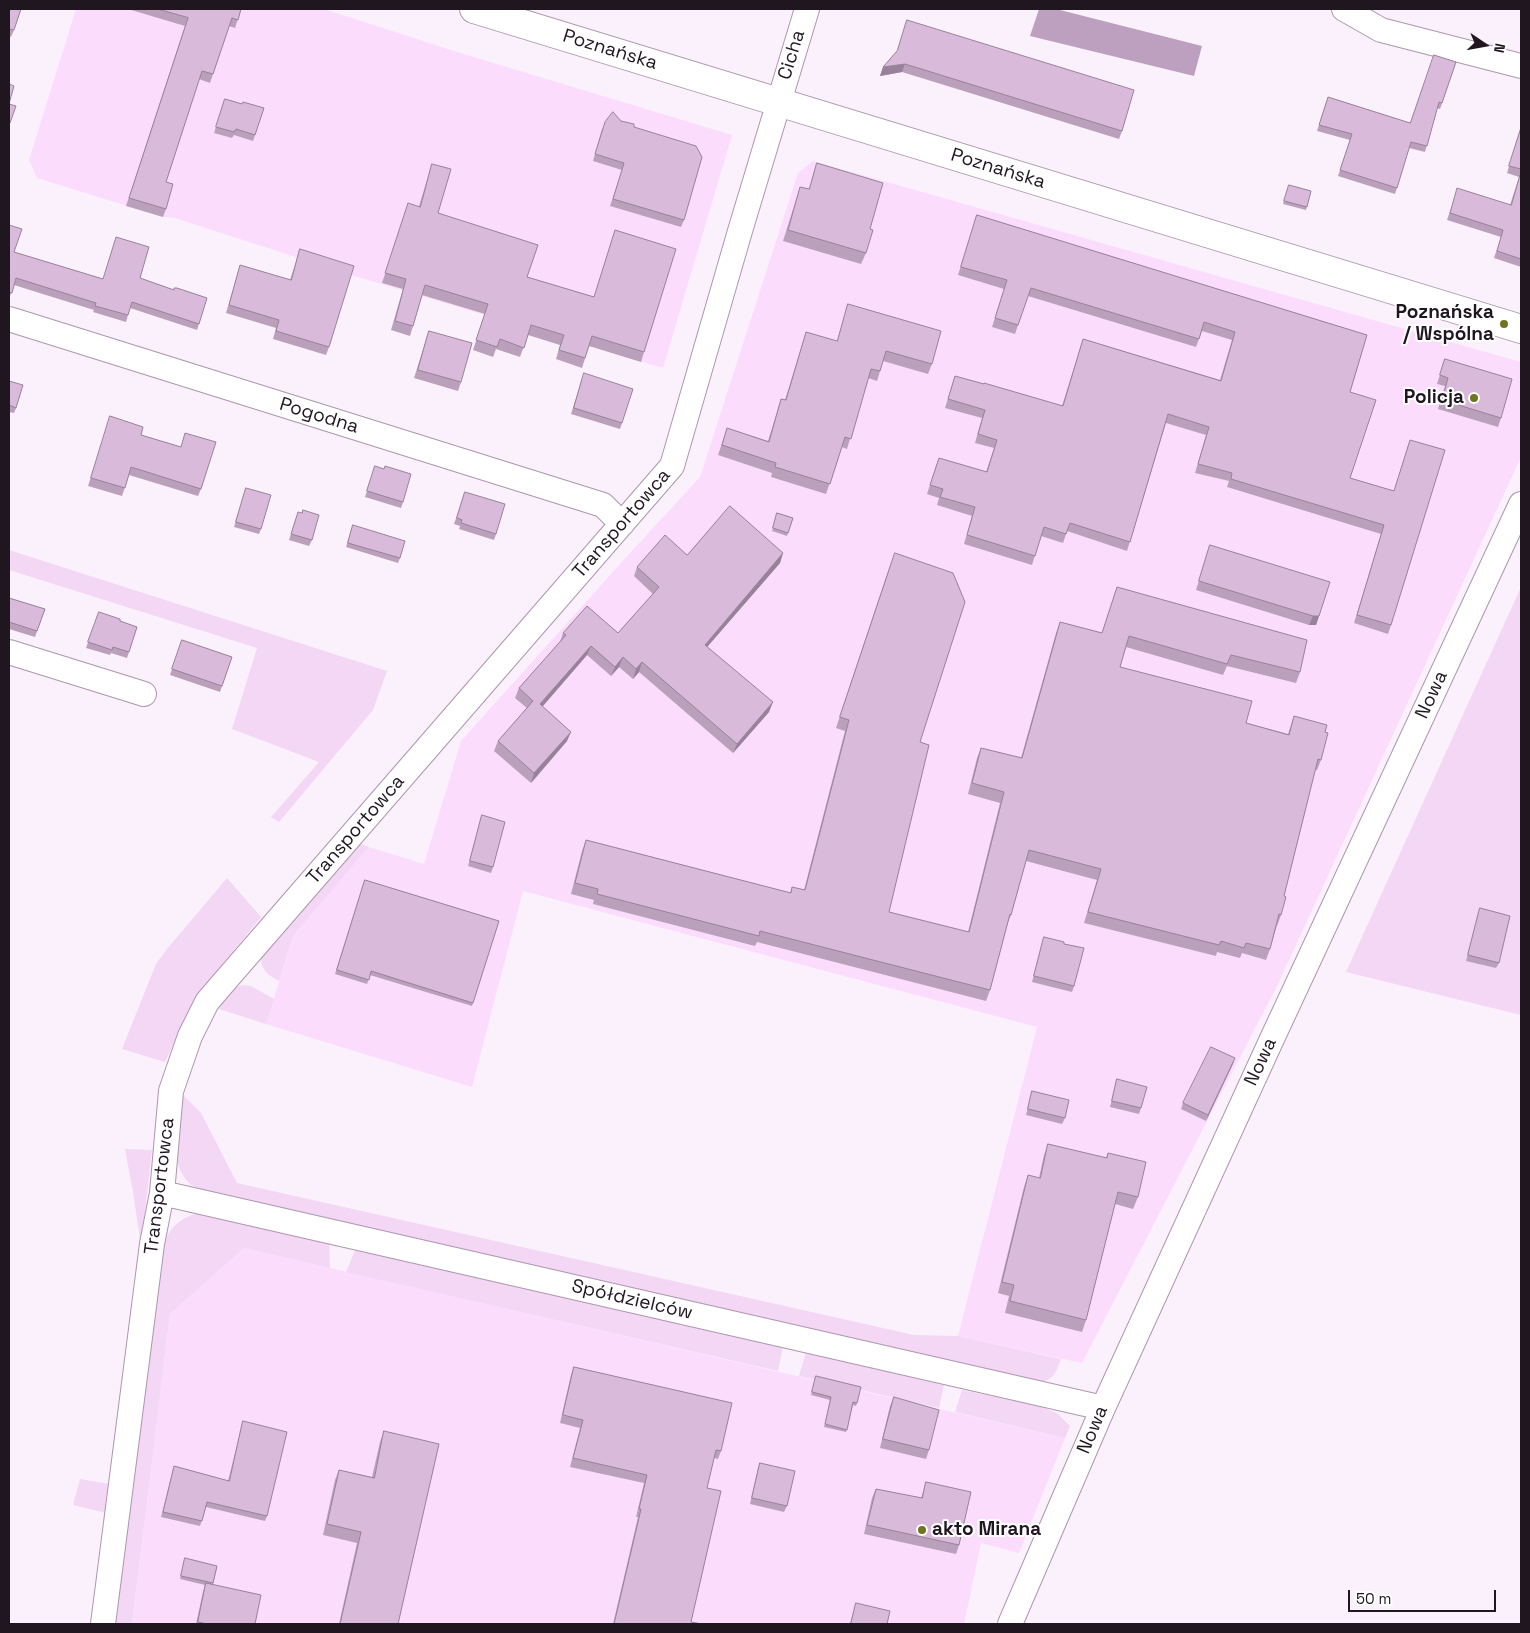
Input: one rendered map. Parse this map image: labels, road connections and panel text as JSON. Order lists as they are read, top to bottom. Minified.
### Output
{"streets":{"main road":["Poznańska"],"street":["Cicha","Pogodna","Transportowca","Nowa","Spółdzielców"]},"crossings":[["Poznańska","Cicha"],["Poznańska","Transportowca"],["Cicha","Transportowca"],["Pogodna","Transportowca"],["Transportowca","Spółdzielców"],["Nowa","Spółdzielców"]],"places":["Poznańska / Wspólna","Policja","akto Mirana"],"scale_bar":"50 m","north":"right"}
